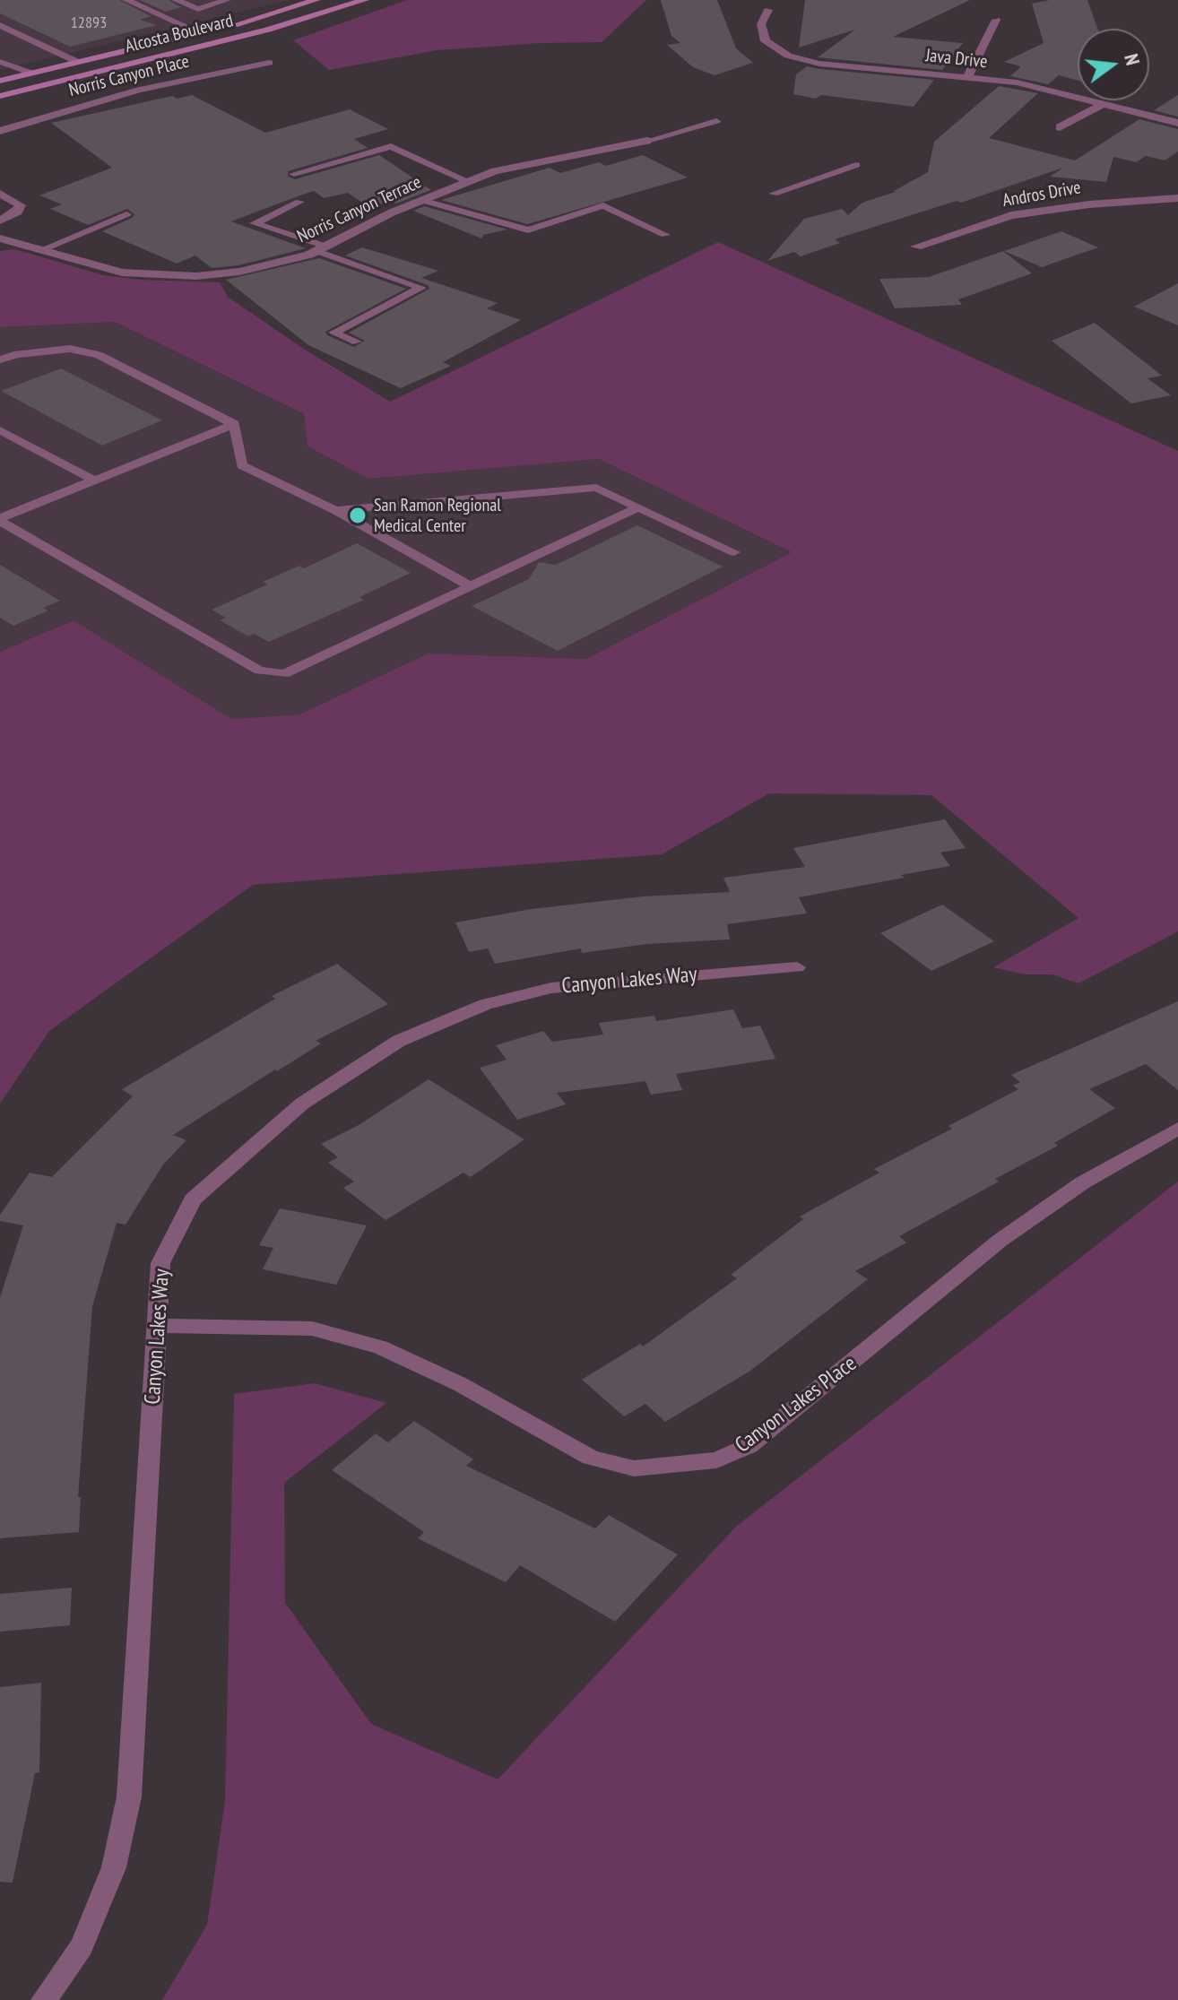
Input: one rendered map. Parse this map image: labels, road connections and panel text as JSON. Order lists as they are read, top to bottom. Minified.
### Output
{"streets":{"main road":["Alcosta Boulevard"],"street":["Java Drive","Norris Canyon Place","Andros Drive","Norris Canyon Terrace","Canyon Lakes Way","Canyon Lakes Place"]},"crossings":[["Canyon Lakes Way","Canyon Lakes Place"]],"places":["San Ramon Regional Medical Center"],"house_numbers":["12893"],"north":"right"}
